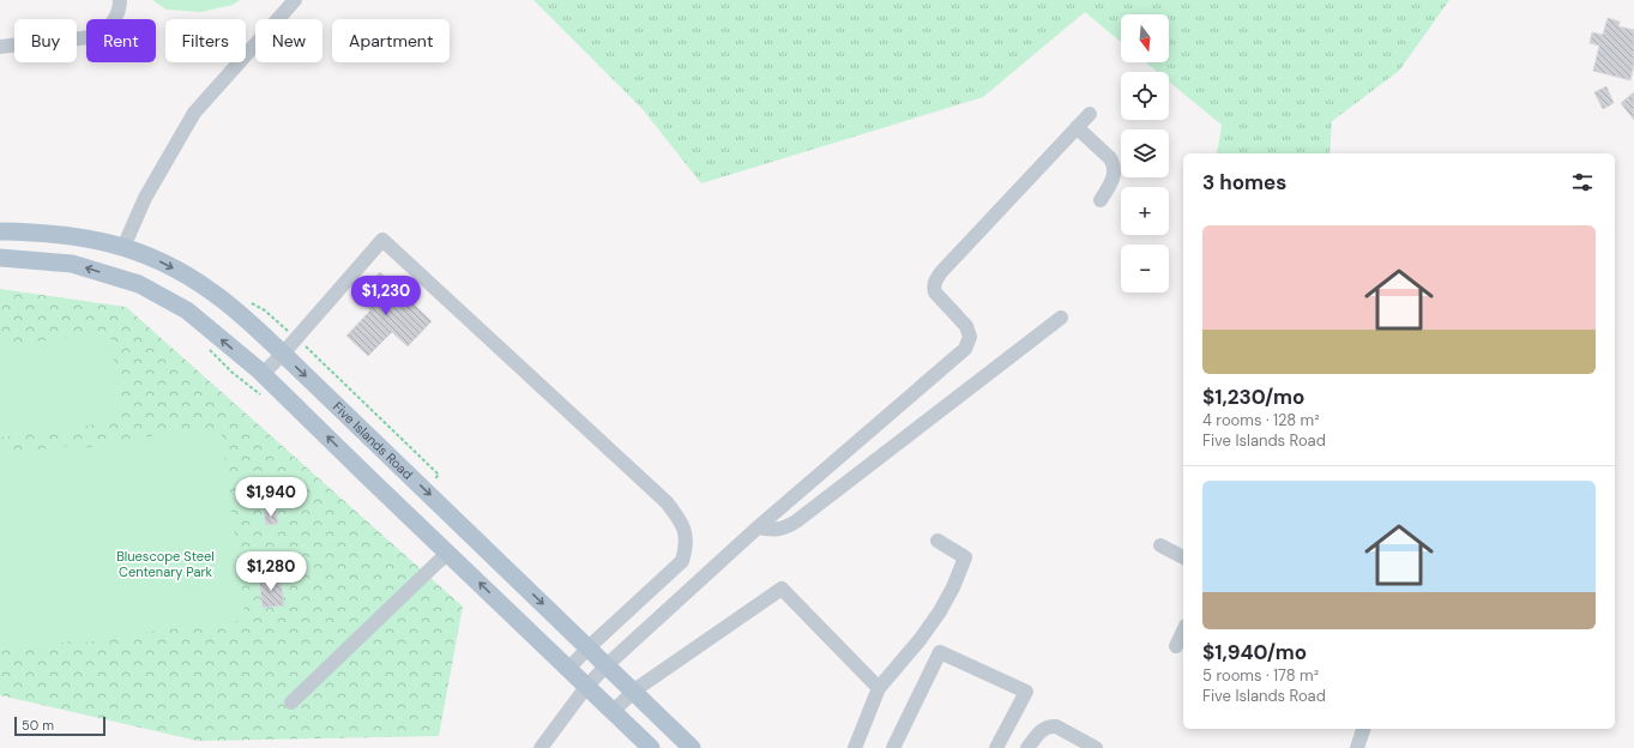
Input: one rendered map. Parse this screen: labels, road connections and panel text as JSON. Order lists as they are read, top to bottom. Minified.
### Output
{"streets":{"main road":["Five Islands Road"]},"parks":["Bluescope Steel Centenary Park"],"scale_bar":"50 m","north":"bottom","page":{"map_buttons":["+","−"],"chip":["Buy","Rent","Filters","New","Apartment"],"heading":"3 homes","list":[{"name":"$1,230/mo","note":"4 rooms · 128 m² · Five Islands Road"},{"name":"$1,940/mo","note":"5 rooms · 178 m² · Five Islands Road"}],"price":["$1,230","$1,940","$1,280"],"scale":"50 m"}}
